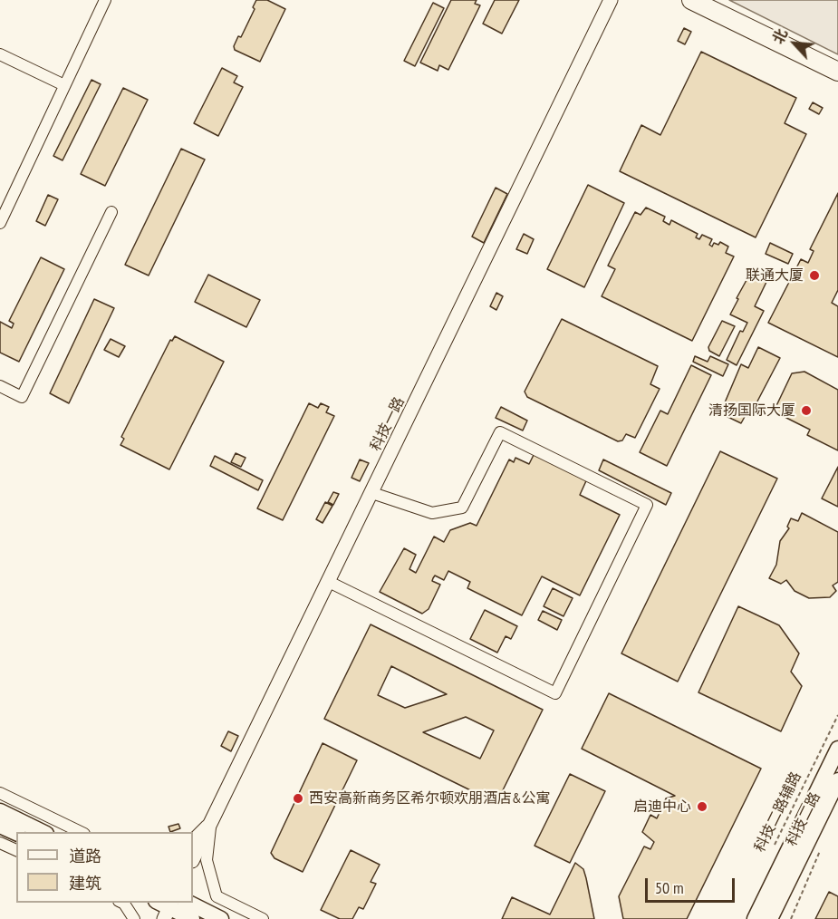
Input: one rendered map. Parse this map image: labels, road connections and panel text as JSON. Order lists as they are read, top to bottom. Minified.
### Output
{"streets":{"main road":["科技二路"],"street":["科技一路"],"path":["科技二路辅路"]},"places":["联通大厦","清扬国际大厦","西安高新商务区希尔顿欢朋酒店&公寓","启迪中心"],"legend":["道路","建筑"],"scale_bar":"50 m","north":"top left"}
